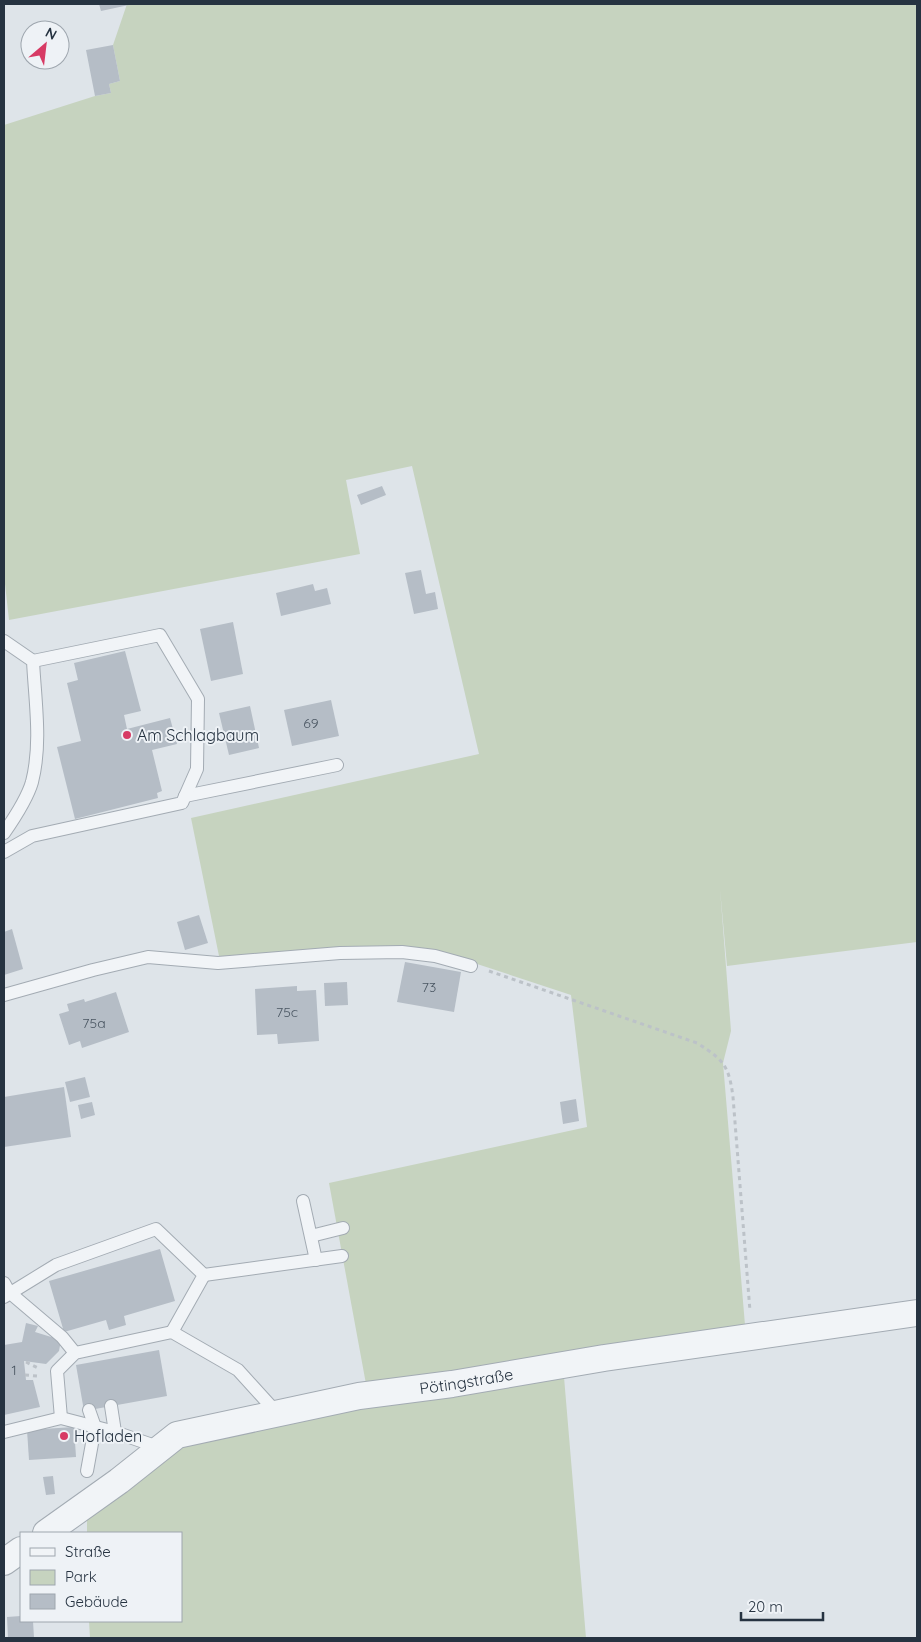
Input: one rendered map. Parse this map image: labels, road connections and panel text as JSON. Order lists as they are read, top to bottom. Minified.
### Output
{"streets":{"street":["Pötingstraße"]},"places":["Am Schlagbaum","Hofladen"],"house_numbers":["69","73","75c","75a","1"],"legend":["Straße","Park","Gebäude"],"scale_bar":"20 m","north":"top right"}
